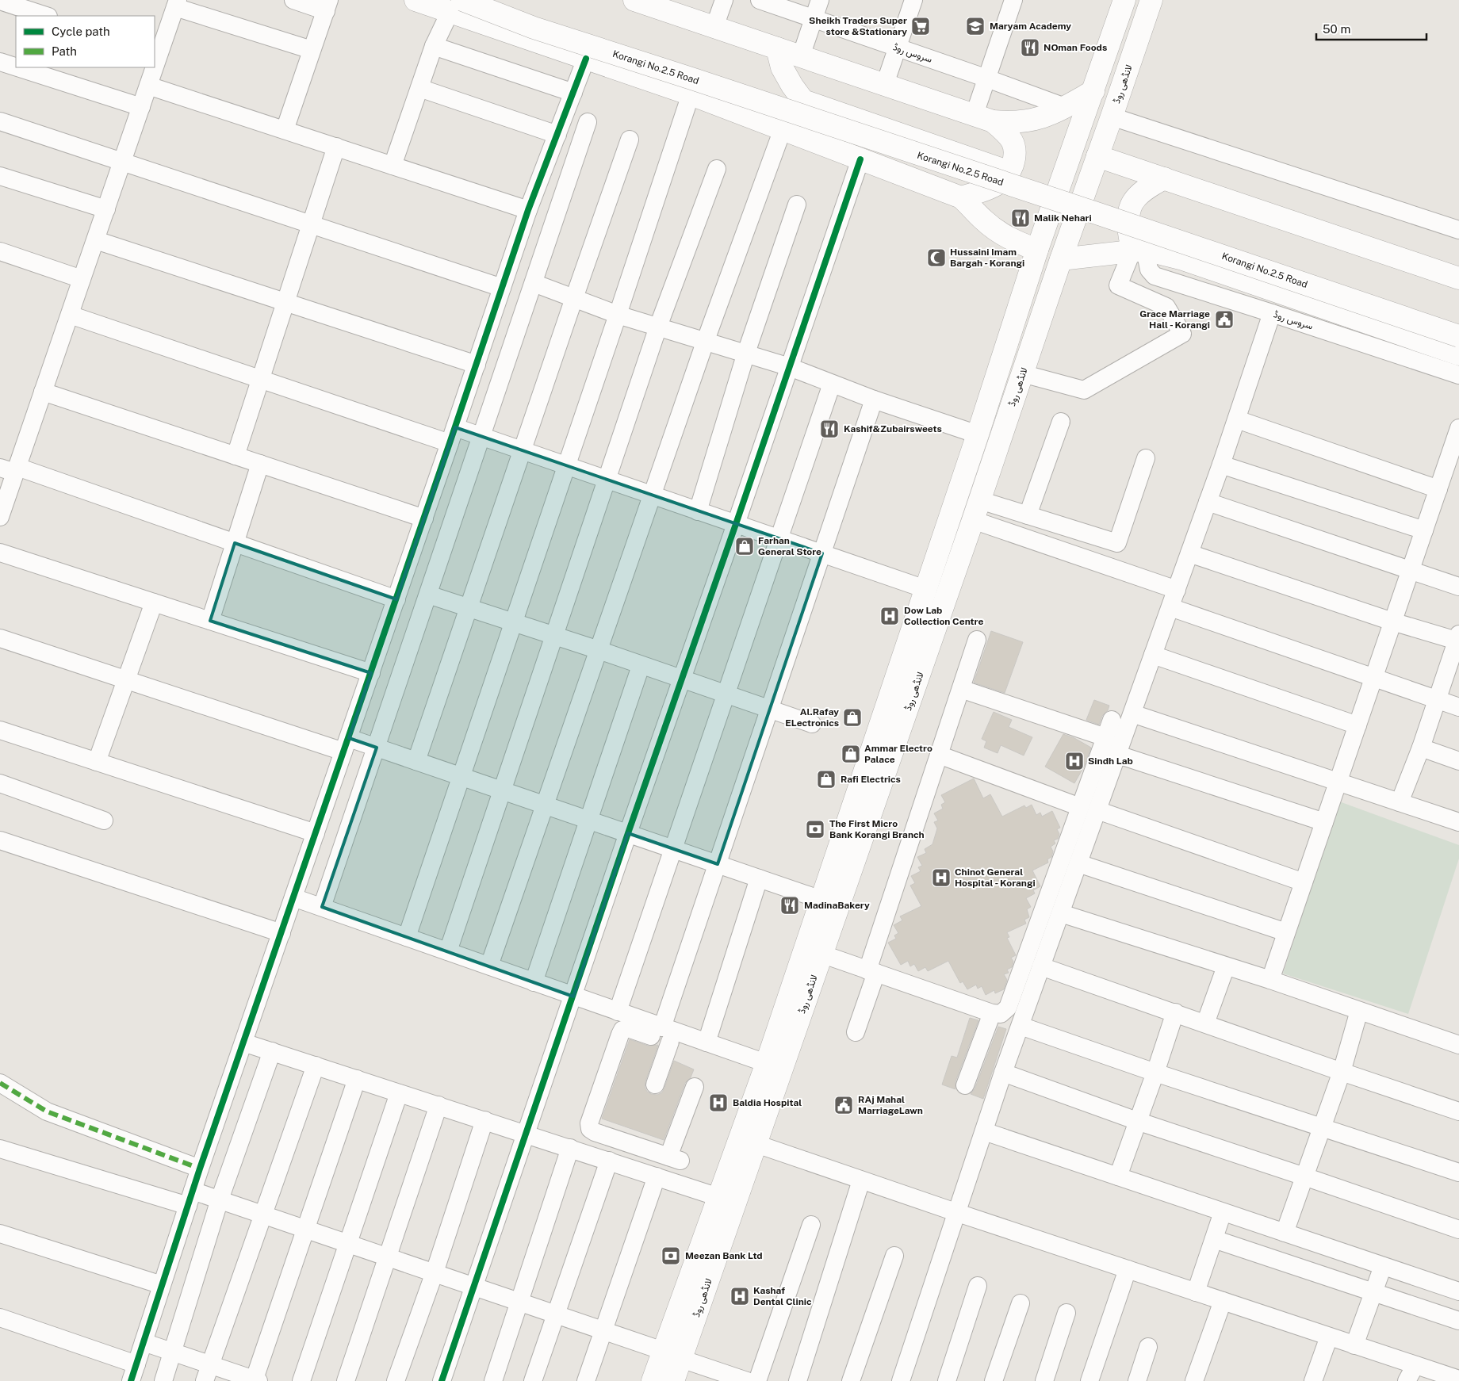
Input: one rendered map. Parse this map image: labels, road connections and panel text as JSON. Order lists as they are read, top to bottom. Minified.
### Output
{"streets":{"main road":["Korangi No.2.5 Road","لانڈھی روڈ"],"street":["سروس روڈ"]},"places":{"supermarket":["Sheikh Traders Super store &Stationary"],"school or university":["Maryam Academy"],"restaurant":["NOman Foods","Malik Nehari","Kashif&Zubairsweets","MadinaBakery"],"mosque":["Hussaini Imam Bargah - Korangi"],"public building":["Grace Marriage Hall - Korangi","RAj Mahal MarriageLawn"],"shop":["Farhan General Store","Al.Rafay ELectronics","Ammar Electro Palace","Rafi Electrics"],"hospital":["Dow Lab Collection Centre","Sindh Lab","Chinot General Hospital - Korangi","Baldia Hospital","Kashaf Dental Clinic"],"bank":["The First Micro Bank Korangi Branch","Meezan Bank Ltd"]},"legend":["Cycle path","Path"],"scale_bar":"50 m"}
